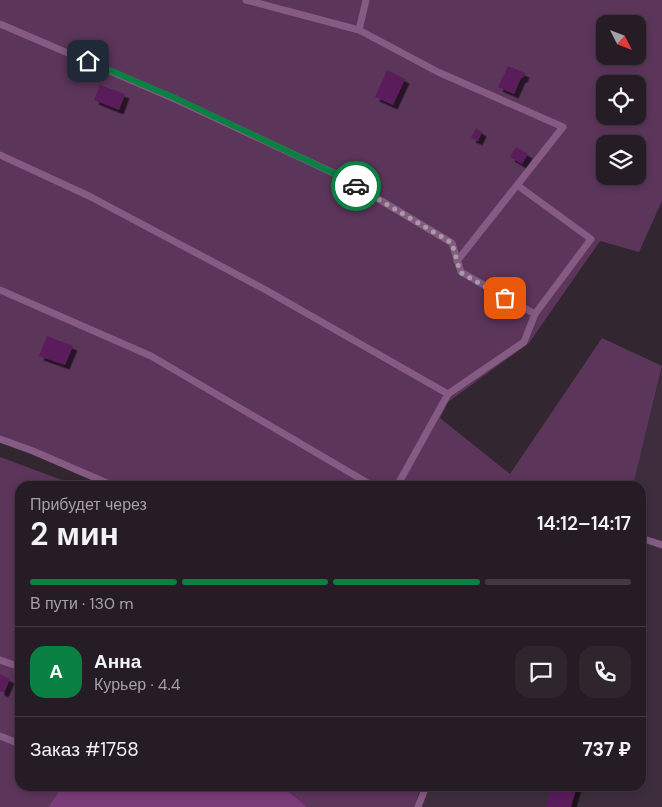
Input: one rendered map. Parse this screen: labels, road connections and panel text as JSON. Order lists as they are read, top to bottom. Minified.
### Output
{"north":"bottom right","page":{"heading":["2 мин","Прибудет через","14:12–14:17"],"panel":["Анна","Курьер · 4.4","Заказ #1758","737 ₽"],"bar":"В пути · 130 m","round":"А"}}
